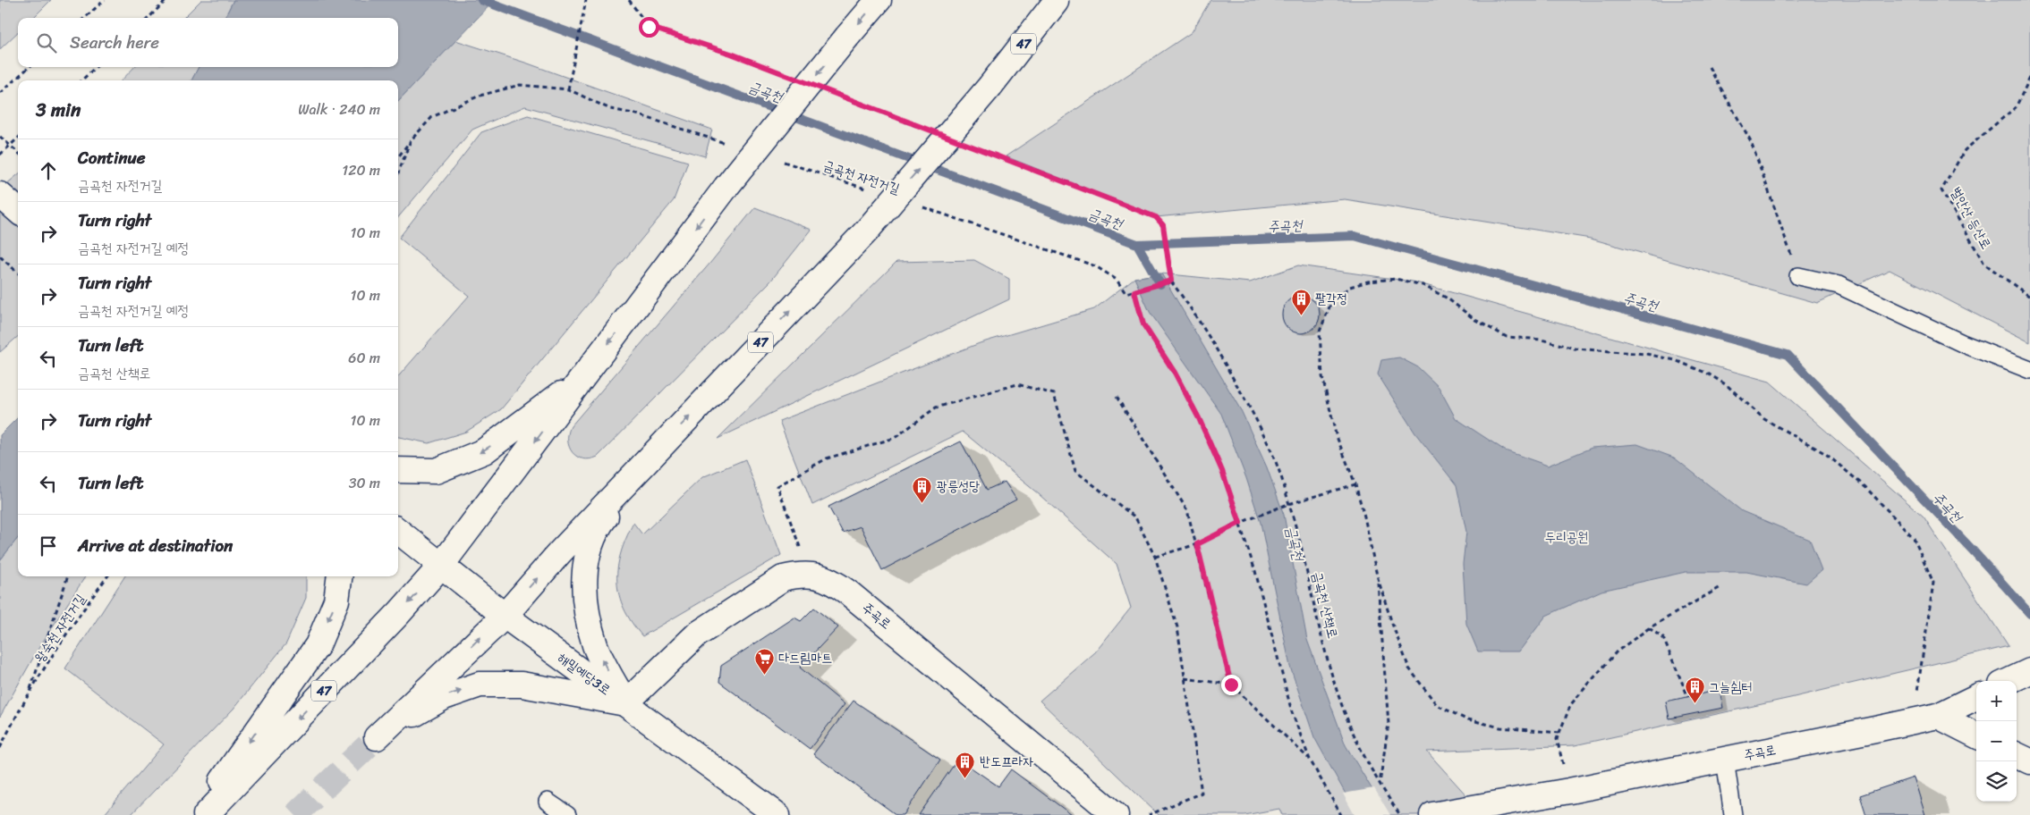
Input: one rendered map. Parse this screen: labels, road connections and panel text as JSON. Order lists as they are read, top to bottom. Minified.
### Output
{"streets":{"main road":["47","주곡로","해밀예당3로"],"path":["금곡천 자전거길","벌안산 등산로","금곡천 산책로","왕숙천 자전거길"]},"crossings":[["47","주곡로"],["47","해밀예당3로"],["주곡로","해밀예당3로"]],"water":["금곡천","주곡천"],"parks":["두리공원"],"places":{"building":["팔각정","광릉성당","그늘쉼터","반도프라자"],"supermarket":["다드림마트"]},"page":{"search":"Search here","heading":["3 min","Walk · 240 m"],"list":[["Continue","금곡천 자전거길","120 m"],["Turn right","금곡천 자전거길 예정","10 m"],["Turn right","금곡천 자전거길 예정","10 m"],["Turn left","금곡천 산책로","60 m"],["Turn right","10 m"],["Turn left","30 m"],"Arrive at destination"],"map_buttons":["+","−"]}}
